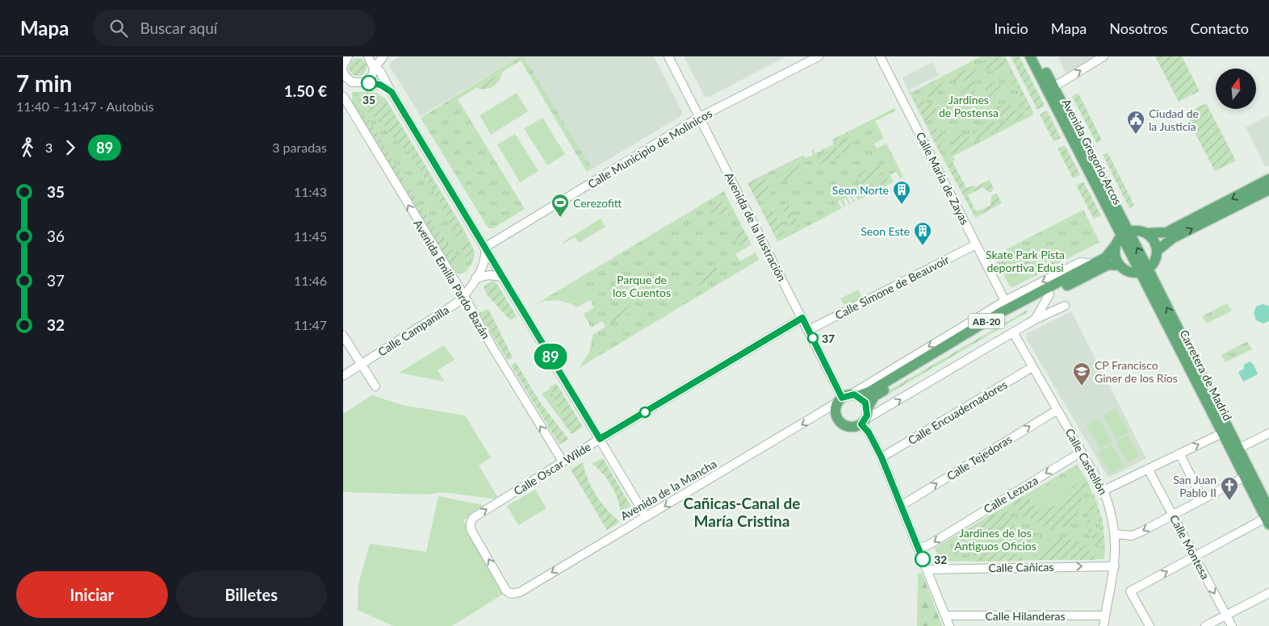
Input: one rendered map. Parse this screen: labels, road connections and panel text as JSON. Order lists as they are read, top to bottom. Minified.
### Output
{"streets":{"main road":["Avenida Gregorio Arcos","AB-20","Carretera de Madrid","Avenida de la Mancha"],"street":["Calle Municipio de Molinicos","Calle María de Zayas","Avenida de la Ilustración","Avenida Emilia Pardo Bazán","Calle Simone de Beauvoir","Calle Campanilla","Calle Encuadernadores","Calle Tejedoras","Calle Castellón","Calle Oscar Wilde","Calle Lezuza","Calle Montesa","Calle Cañicas","Calle Hilanderas"]},"crossings":[["Calle Municipio de Molinicos","Avenida de la Ilustración"],["Calle Municipio de Molinicos","Calle Campanilla"],["Avenida Gregorio Arcos","Carretera de Madrid"],["Avenida Gregorio Arcos","Avenida de la Mancha"],["Calle María de Zayas","Calle Simone de Beauvoir"],["Calle María de Zayas","Avenida de la Mancha"],["Avenida de la Ilustración","Calle Simone de Beauvoir"],["Avenida de la Ilustración","AB-20"],["Avenida de la Ilustración","Calle Oscar Wilde"],["Avenida de la Ilustración","Avenida de la Mancha"],["Avenida Emilia Pardo Bazán","Calle Campanilla"],["Avenida Emilia Pardo Bazán","Calle Oscar Wilde"],["AB-20","Avenida de la Mancha"],["Carretera de Madrid","Avenida de la Mancha"],["Calle Encuadernadores","Calle Castellón"],["Calle Tejedoras","Calle Castellón"],["Calle Castellón","Calle Lezuza"],["Calle Castellón","Calle Cañicas"],["Calle Castellón","Calle Hilanderas"],["Calle Oscar Wilde","Avenida de la Mancha"]],"one_way":["Calle Tejedoras","Calle Lezuza","Calle Montesa","Calle Cañicas"],"districts":["Cañicas-Canal de María Cristina"],"parks":["Jardines de Postensa","Skate Park Pista deportiva Edusi","Parque de los Cuentos","Jardines de los Antiguos Oficios"],"places":{"other":["35","37","32"],"public building":["Ciudad de la Justicia"],"building":["Seon Norte","Seon Este"],"sports":["Cerezofitt"],"school or university":["CP Francisco Giner de los Ríos"],"church":["San Juan Pablo II"]},"lines":["bus line 89"],"north":"top","page":{"header":"Mapa","search":"Buscar aquí","nav":["Inicio","Mapa","Nosotros","Contacto"],"heading":["7 min","11:40 – 11:47 · Autobús","1.50 €"],"on_map":"89","legs":["3","89","3 paradas"],"list":[{"name":"35","value":"11:43"},{"name":"36","value":"11:45"},{"name":"37","value":"11:46"},{"name":"32","value":"11:47"}],"buttons":["Iniciar","Billetes"]}}
